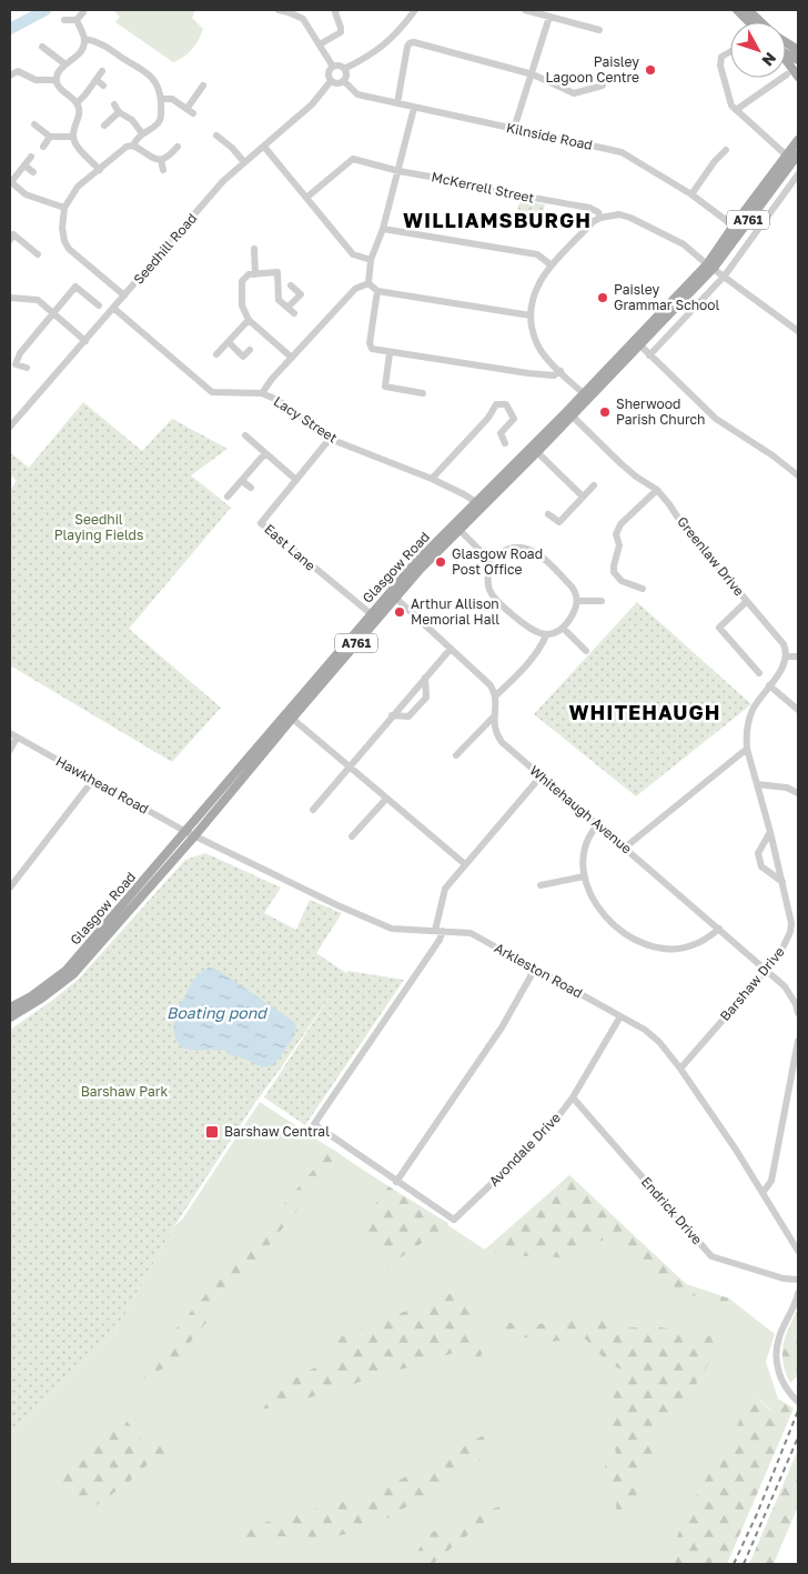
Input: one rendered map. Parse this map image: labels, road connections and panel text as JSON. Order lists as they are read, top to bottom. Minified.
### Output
{"streets":{"main road":["A761","Glasgow Road"],"street":["Kilnside Road","McKerrell Street","Seedhill Road","Lacy Street","East Lane","Greenlaw Drive","Hawkhead Road","Whitehaugh Avenue","Arkleston Road","Barshaw Drive","Avondale Drive","Endrick Drive"]},"crossings":[["Kilnside Road","Seedhill Road"],["Kilnside Road","Glasgow Road"],["McKerrell Street","Glasgow Road"],["Seedhill Road","Lacy Street"],["Lacy Street","East Lane"],["Lacy Street","Glasgow Road"],["East Lane","Glasgow Road"],["Greenlaw Drive","Glasgow Road"],["Glasgow Road","Hawkhead Road"],["Glasgow Road","Arkleston Road"],["Hawkhead Road","Arkleston Road"],["Whitehaugh Avenue","Barshaw Drive"],["Arkleston Road","Barshaw Drive"],["Arkleston Road","Avondale Drive"],["Avondale Drive","Endrick Drive"]],"districts":["WILLIAMSBURGH","WHITEHAUGH"],"water":["Boating pond"],"parks":["Seedhil Playing Fields","Barshaw Park"],"places":{"other":["Paisley Lagoon Centre","Paisley Grammar School","Sherwood Parish Church","Glasgow Road Post Office","Arthur Allison Memorial Hall"],"transit":["Barshaw Central"]},"north":"bottom right"}
